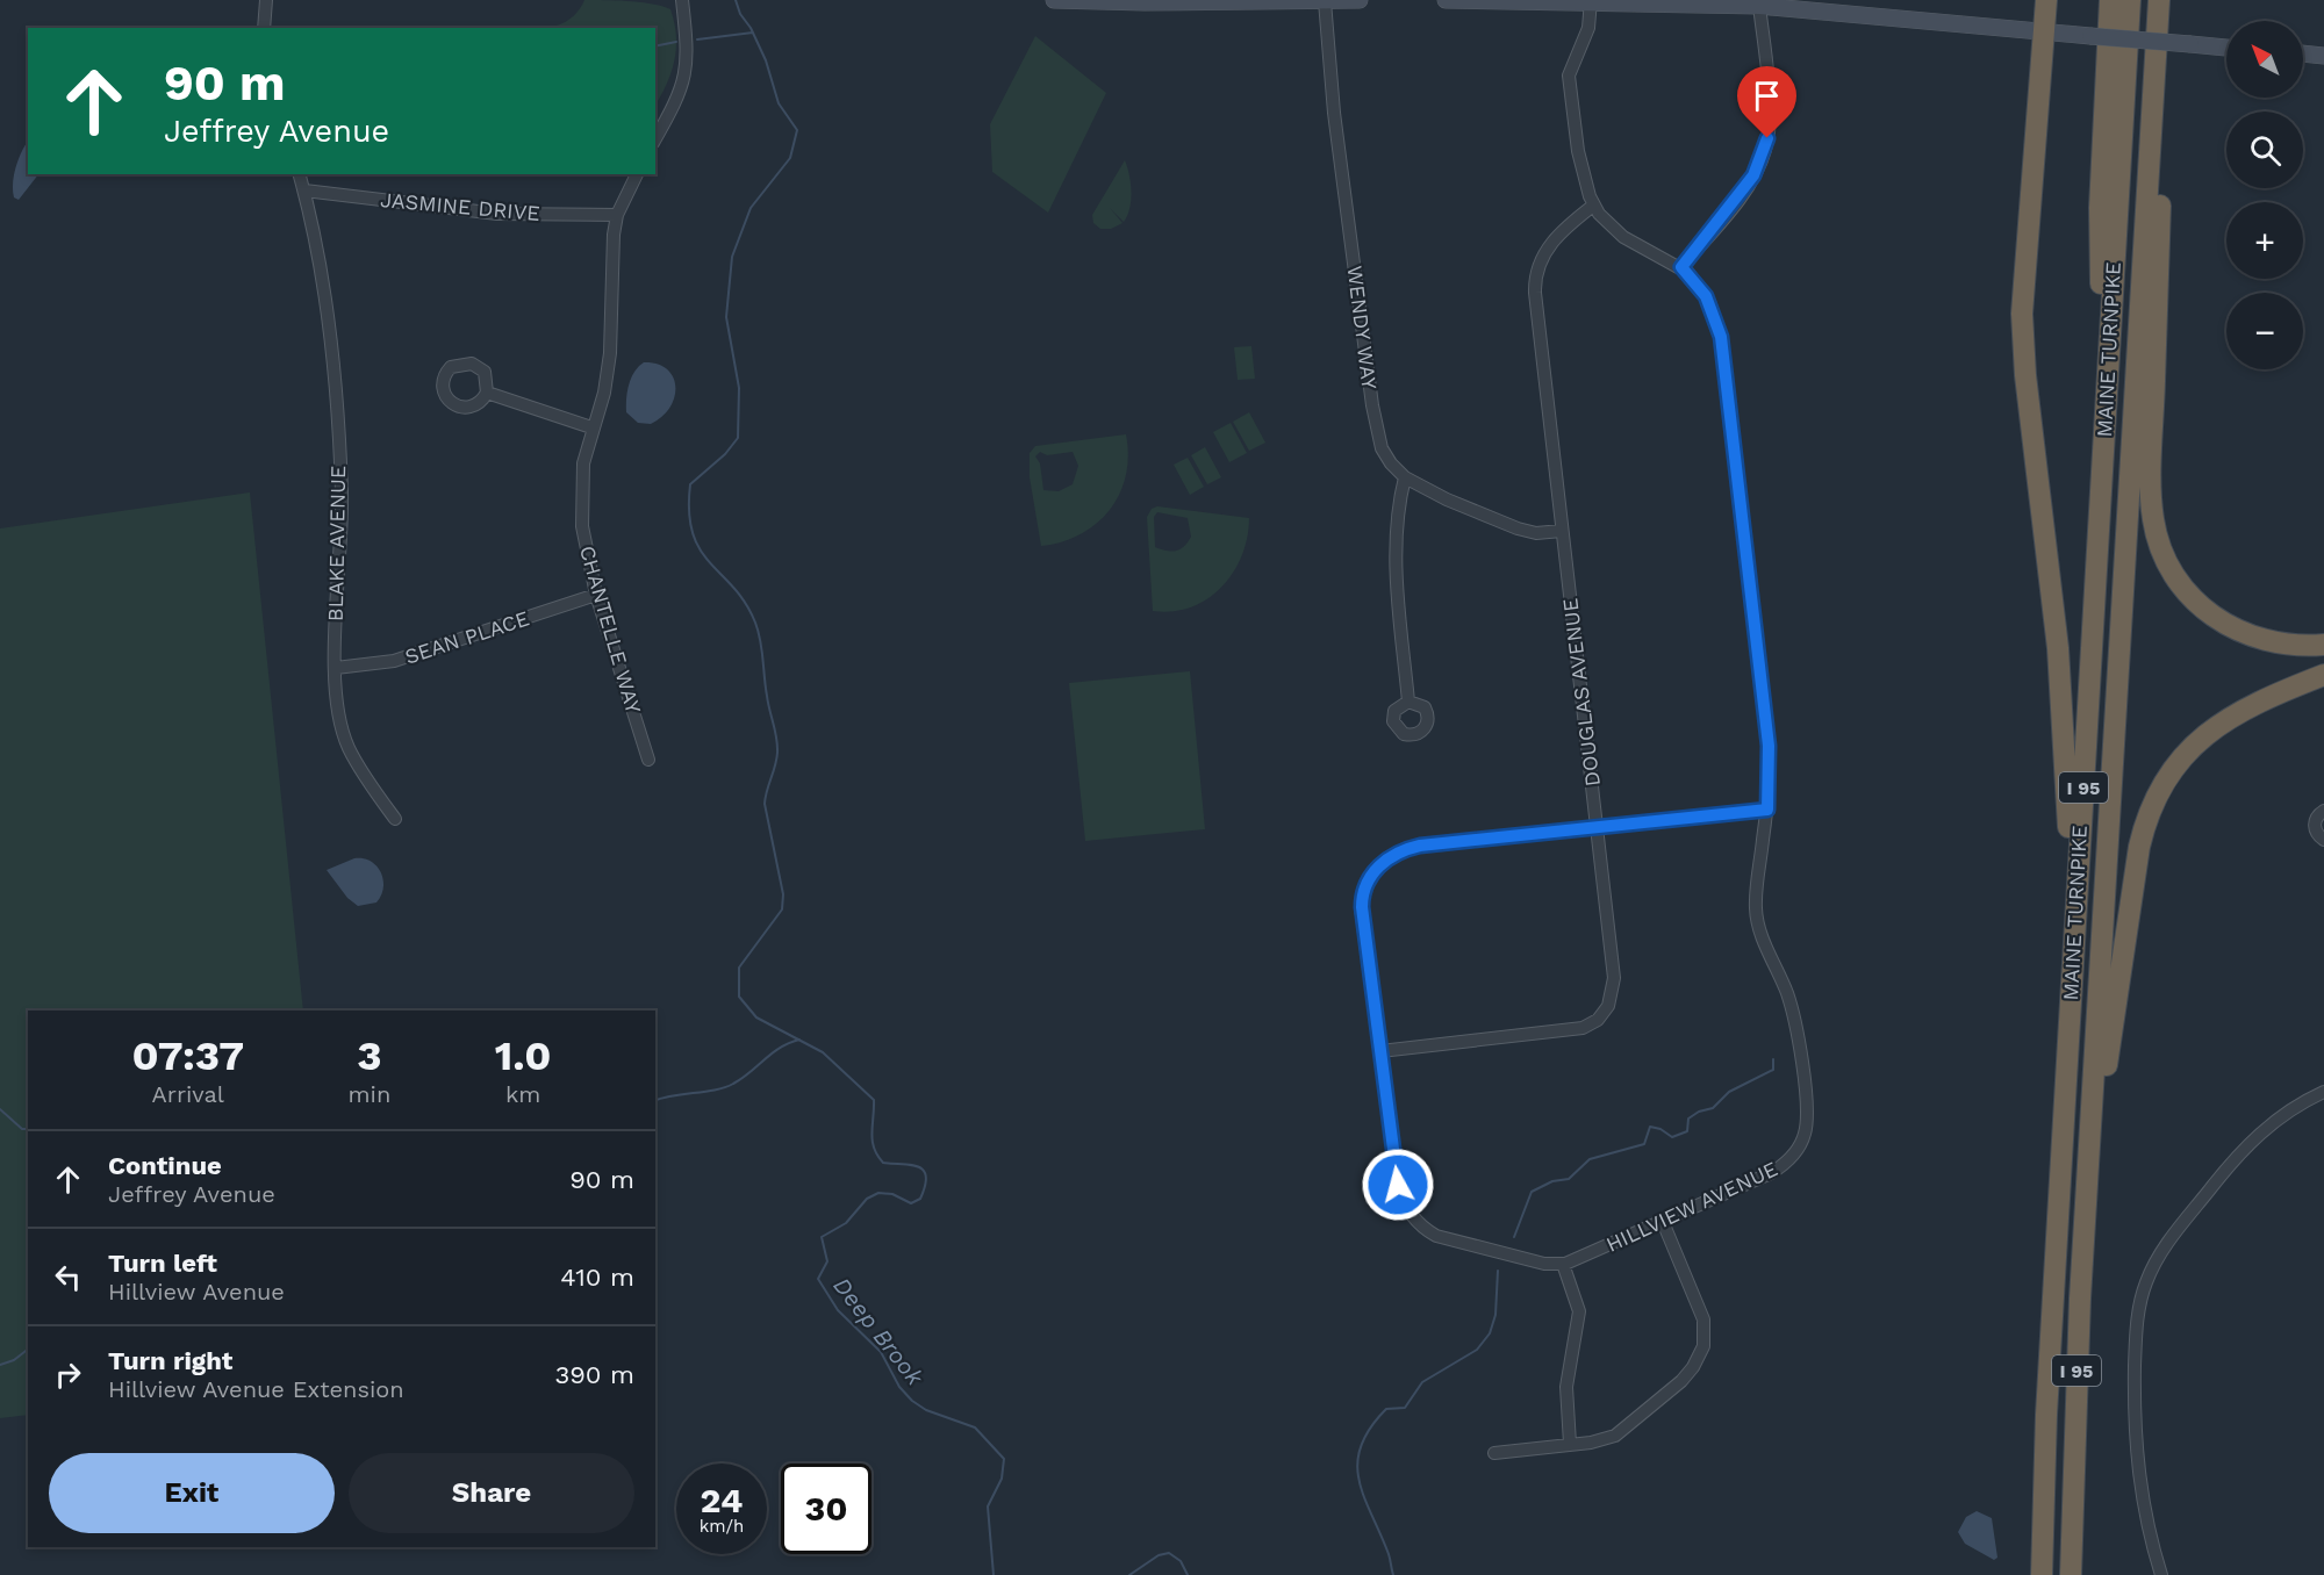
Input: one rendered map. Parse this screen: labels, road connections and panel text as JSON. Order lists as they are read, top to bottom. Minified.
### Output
{"streets":{"highway":["MAINE TURNPIKE","I 95"],"street":["JASMINE DRIVE","WENDY WAY","BLAKE AVENUE","CHANTELLE WAY","SEAN PLACE","DOUGLAS AVENUE","HILLVIEW AVENUE"]},"crossings":[["JASMINE DRIVE","BLAKE AVENUE"],["JASMINE DRIVE","CHANTELLE WAY"],["WENDY WAY","DOUGLAS AVENUE"],["BLAKE AVENUE","SEAN PLACE"],["CHANTELLE WAY","SEAN PLACE"],["DOUGLAS AVENUE","HILLVIEW AVENUE"]],"water":["Deep Brook"],"north":"top left","page":{"map_buttons":["+","−"],"turn":["90 m","Jeffrey Avenue"],"eta":["07:37","Arrival","3","min","1.0","km"],"list":[{"name":"Continue","note":"Jeffrey Avenue","value":"90 m"},{"name":"Turn left","note":"Hillview Avenue","value":"410 m"},{"name":"Turn right","note":"Hillview Avenue Extension","value":"390 m"}],"buttons":["Exit","Share"],"speed":"24 km/h","limit":"30"}}
